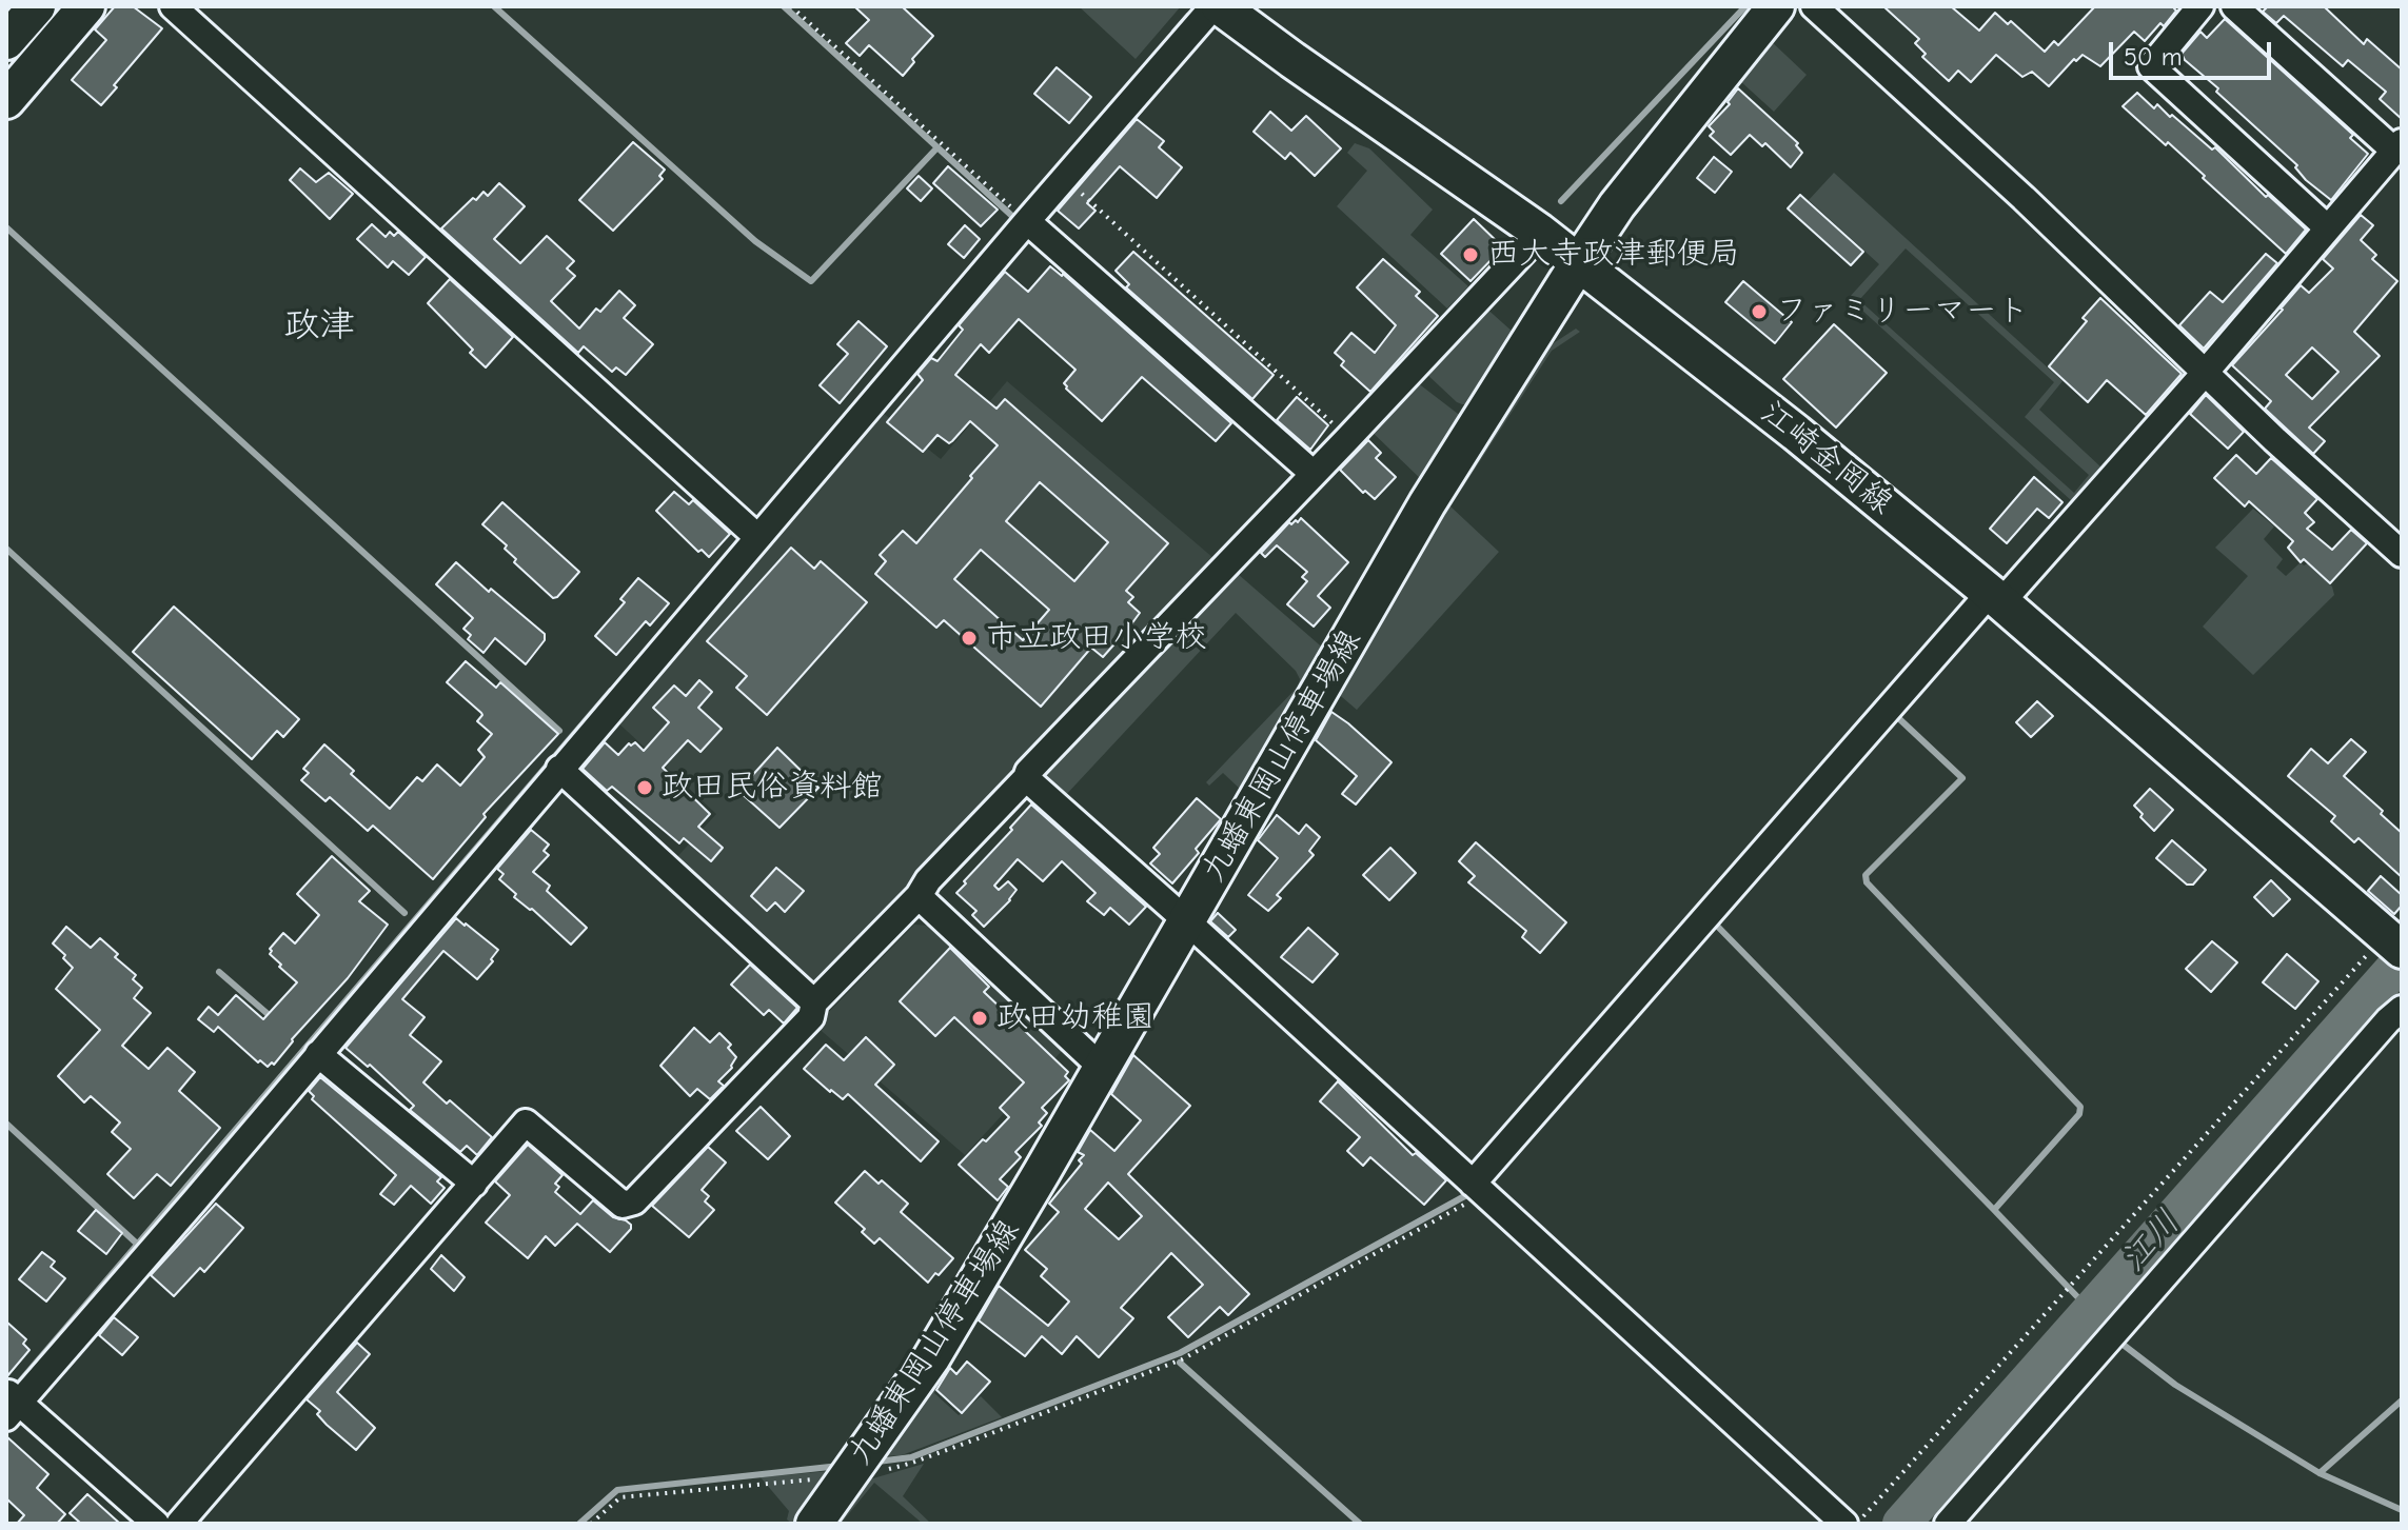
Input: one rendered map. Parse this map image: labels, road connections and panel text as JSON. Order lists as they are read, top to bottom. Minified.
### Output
{"streets":{"main road":["江崎金岡線","九蟠東岡山停車場線"]},"crossings":[["江崎金岡線","九蟠東岡山停車場線"]],"districts":["政津"],"water":["江川"],"places":["西大寺政津郵便局","ファミリーマート","市立政田小学校","政田民俗資料館","政田幼稚園"],"scale_bar":"50 m"}
